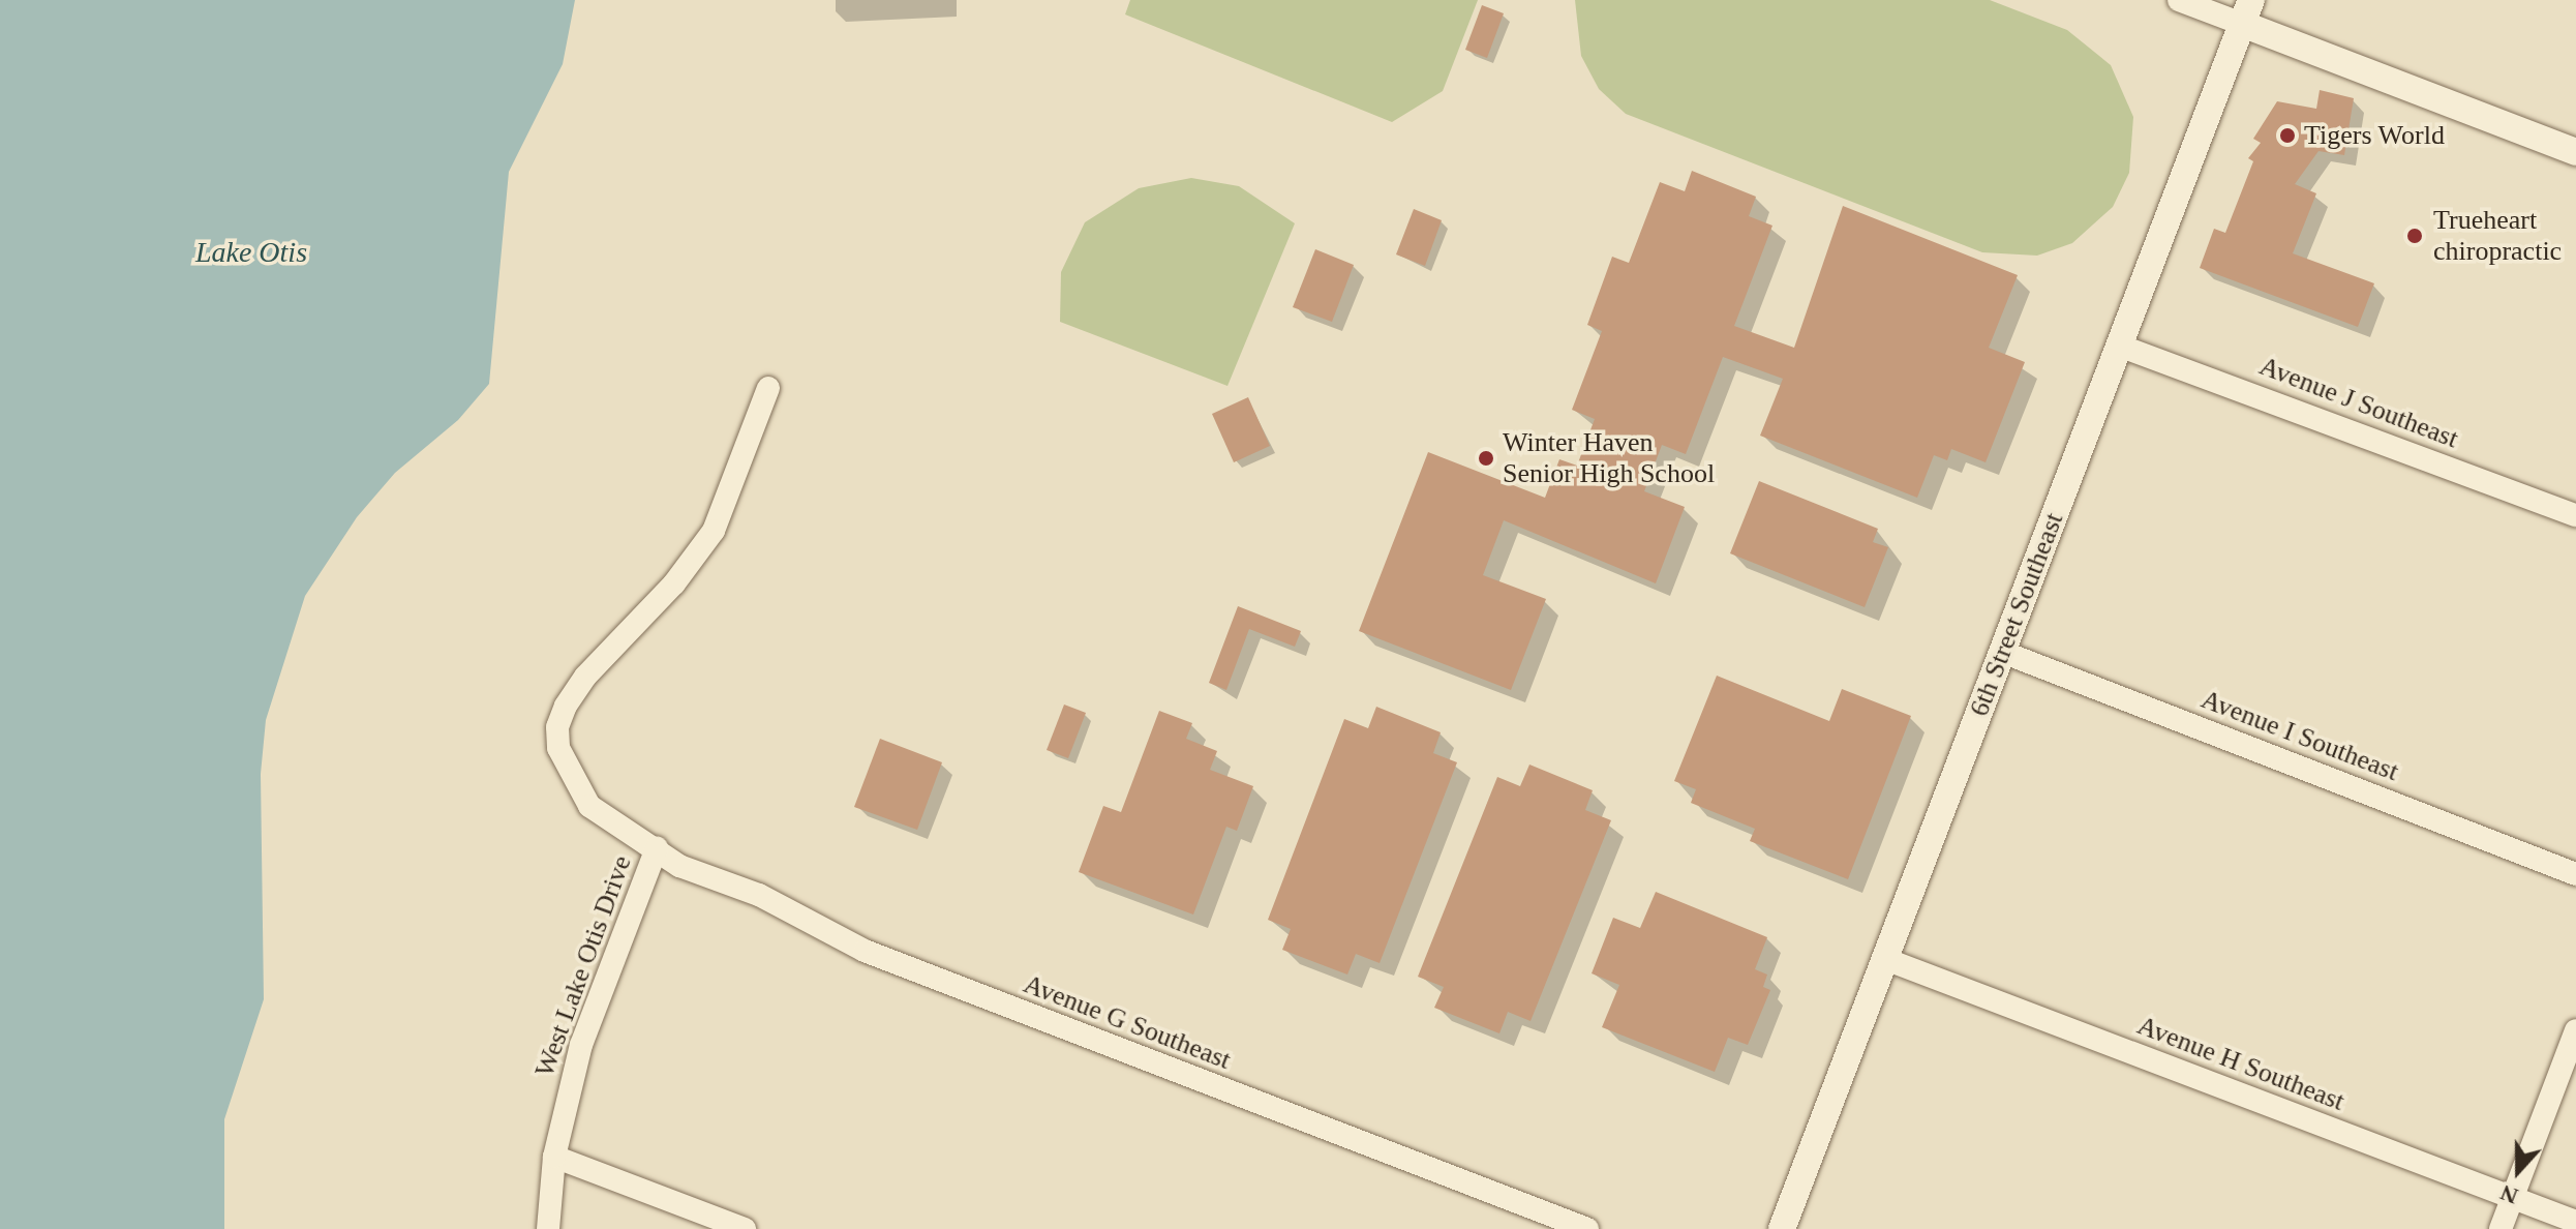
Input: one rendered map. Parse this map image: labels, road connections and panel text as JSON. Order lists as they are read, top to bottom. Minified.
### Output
{"streets":{"street":["Avenue J Southeast","6th Street Southeast","Avenue I Southeast","West Lake Otis Drive","Avenue G Southeast","Avenue H Southeast"]},"crossings":[["Avenue J Southeast","6th Street Southeast"],["6th Street Southeast","Avenue I Southeast"],["6th Street Southeast","Avenue H Southeast"],["West Lake Otis Drive","Avenue G Southeast"]],"water":["Lake Otis"],"places":["Tigers World","Trueheart chiropractic","Winter Haven Senior High School"],"north":"bottom"}
